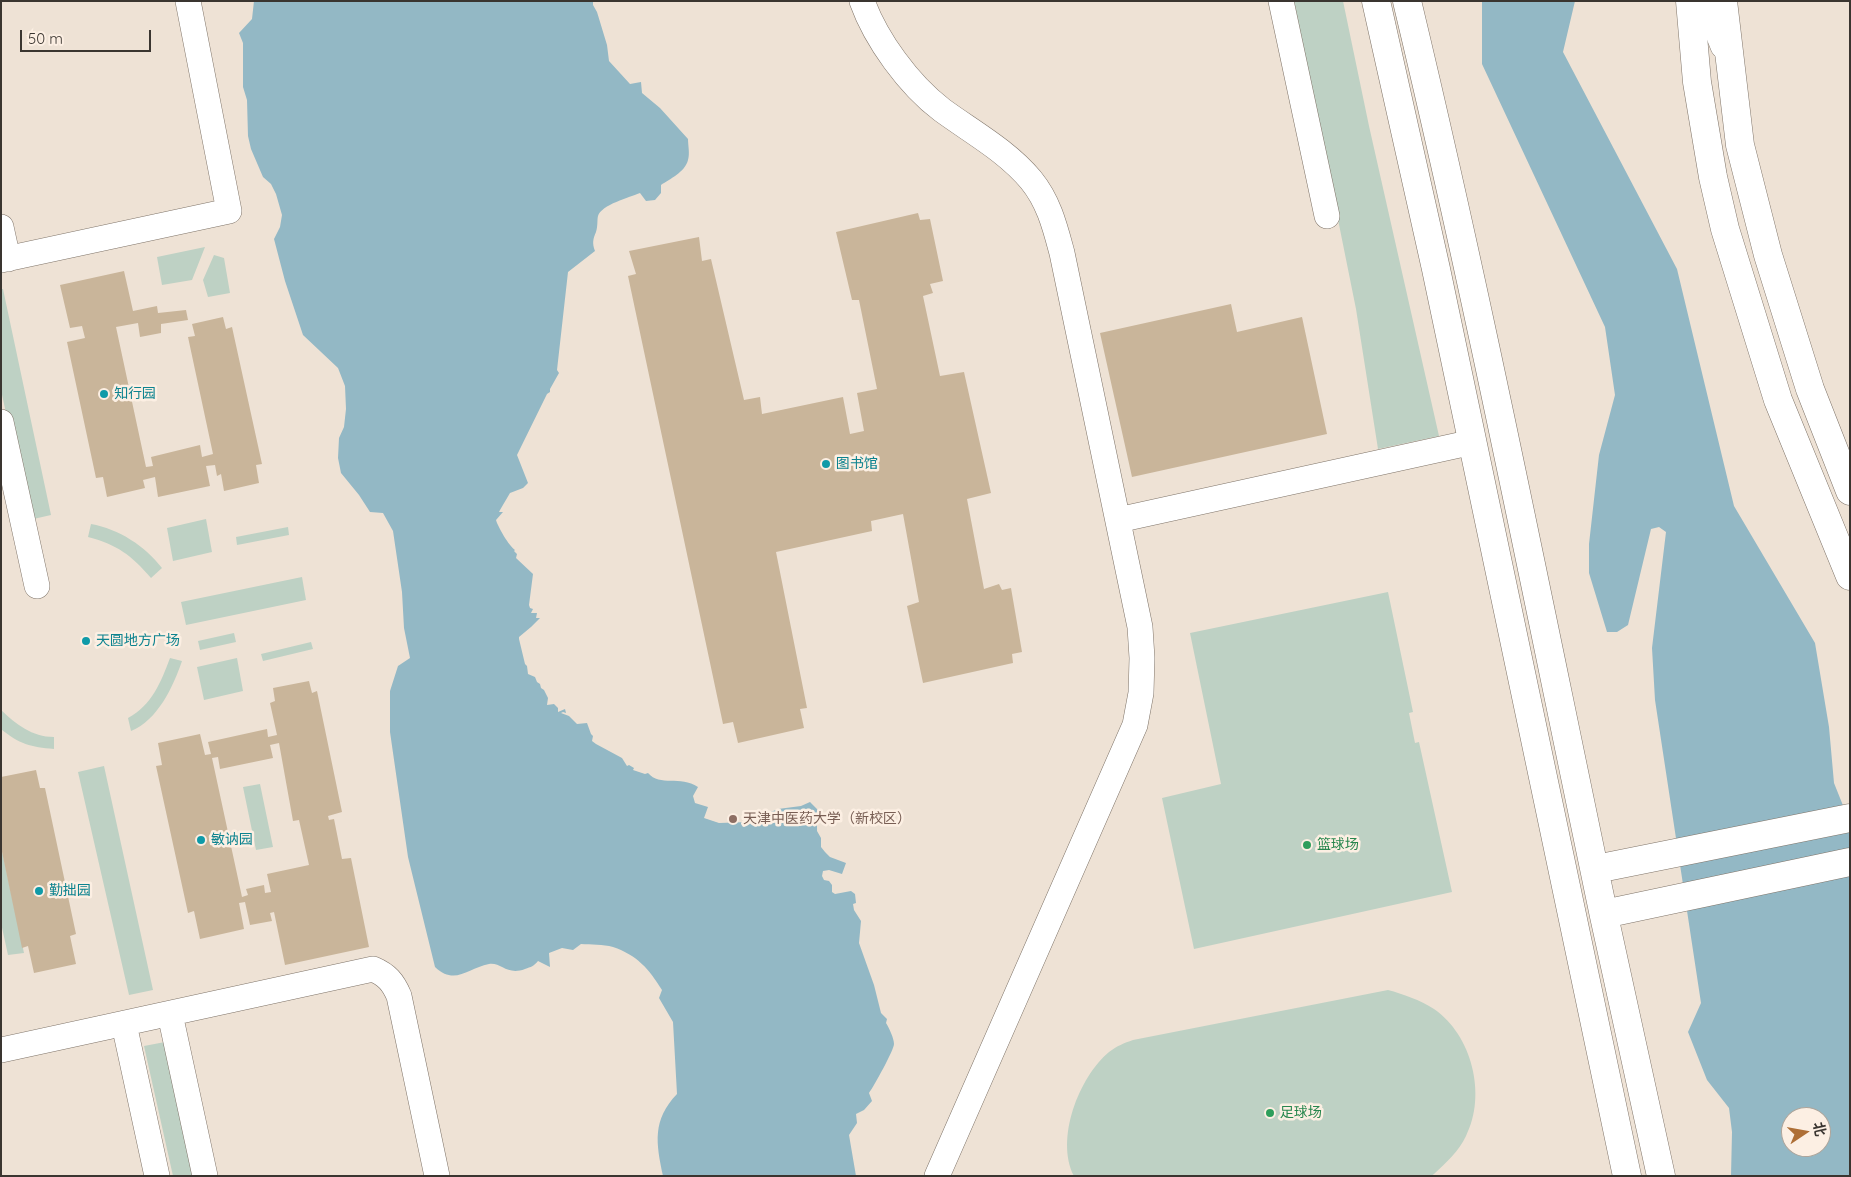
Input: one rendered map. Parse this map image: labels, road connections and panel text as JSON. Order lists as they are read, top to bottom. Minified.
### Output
{"places":["知行园","图书馆","天圆地方广场","天津中医药大学（新校区）","敏讷园","篮球场","勤拙园","足球场"],"scale_bar":"50 m","north":"right"}
